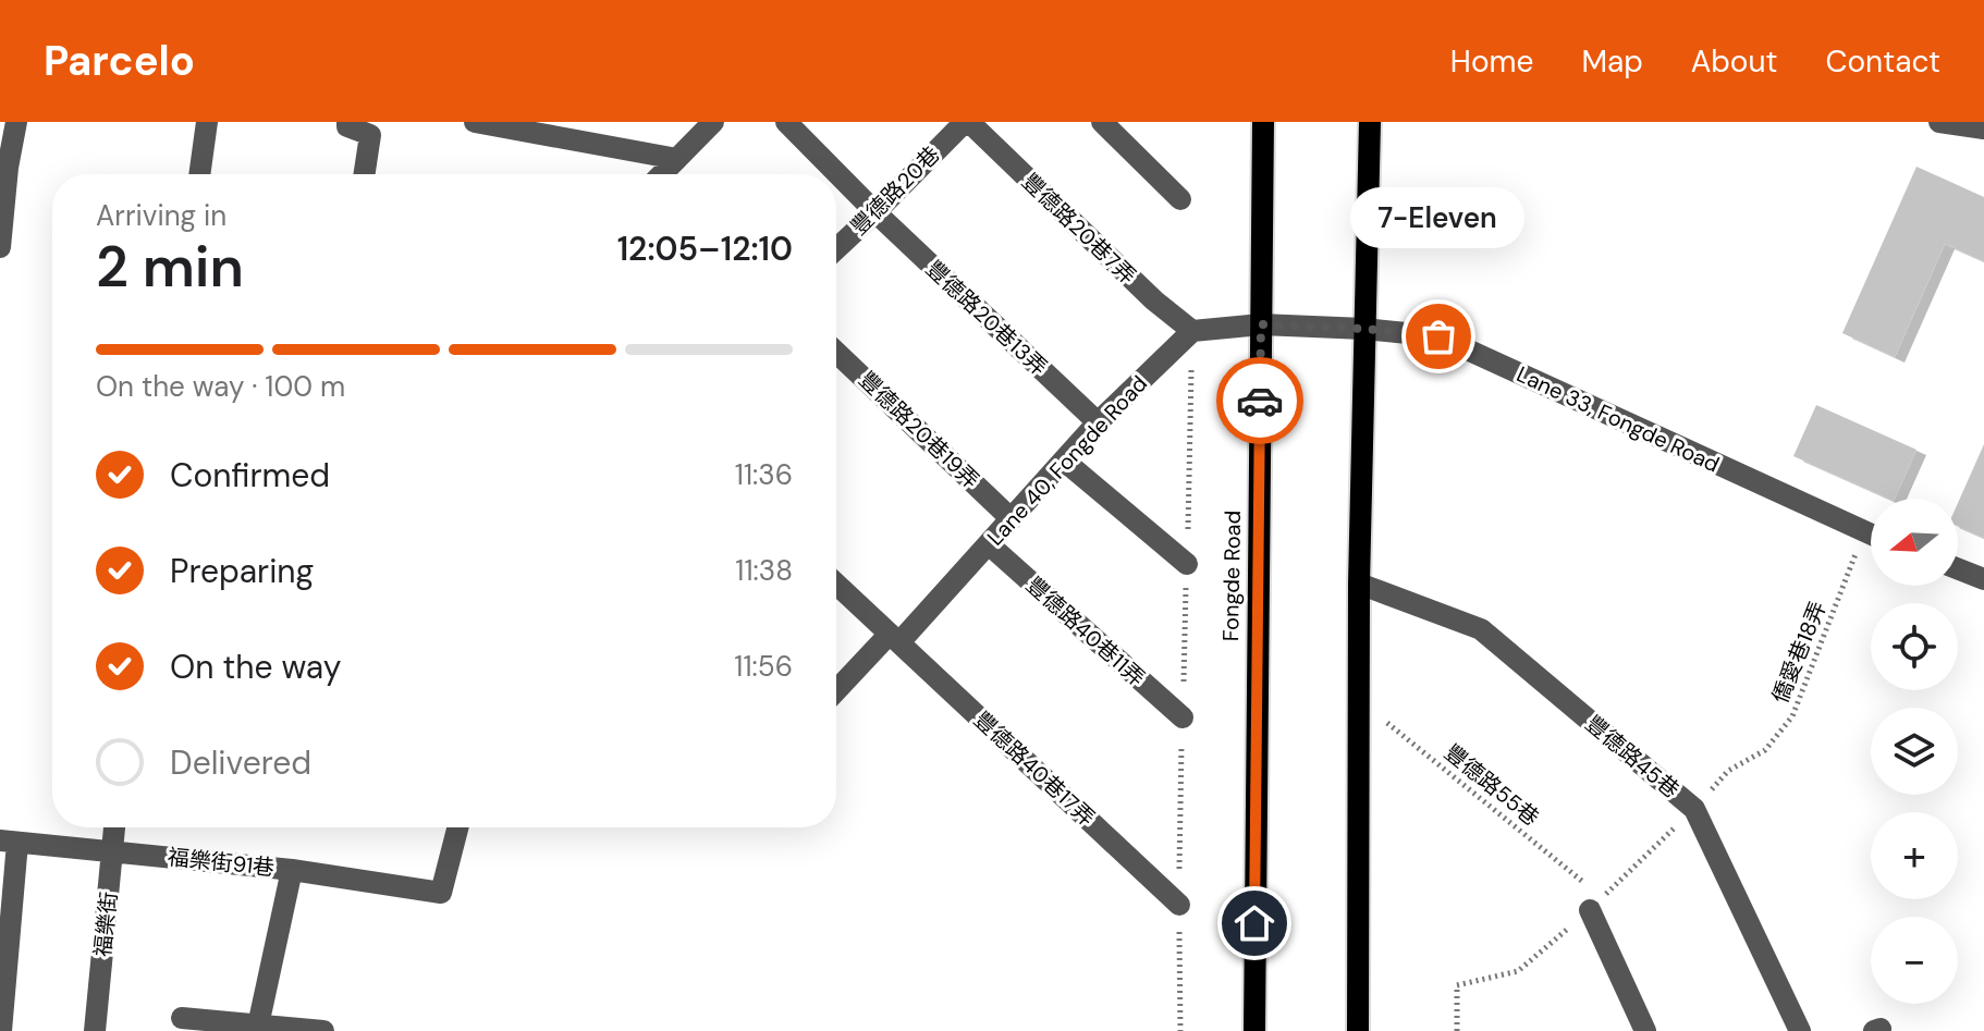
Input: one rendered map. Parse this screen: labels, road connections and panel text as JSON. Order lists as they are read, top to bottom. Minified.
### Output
{"streets":{"main road":["Fongde Road"],"street":["豐德路20巷","豐德路20巷7弄","豐德路20巷13弄","Lane 33, Fongde Road","豐德路20巷19弄","Lane 40, Fongde Road","豐德路40巷11弄","豐德路45巷","豐德路40巷17弄","福樂街91巷","福樂街"],"path":["僑愛巷18弄","豐德路55巷"]},"crossings":[["豐德路20巷","豐德路20巷7弄"],["豐德路20巷","豐德路20巷13弄"],["豐德路20巷7弄","Lane 40, Fongde Road"],["豐德路20巷13弄","Lane 40, Fongde Road"],["Lane 33, Fongde Road","Fongde Road"],["Lane 33, Fongde Road","僑愛巷18弄"],["豐德路20巷19弄","Lane 40, Fongde Road"],["Lane 40, Fongde Road","豐德路40巷11弄"],["Lane 40, Fongde Road","豐德路40巷17弄"],["僑愛巷18弄","豐德路45巷"],["僑愛巷18弄","豐德路55巷"],["福樂街91巷","福樂街"]],"places":["7-Eleven"],"north":"left","page":{"header":"Parcelo","nav":["Home","Map","About","Contact"],"heading":["2 min","Arriving in","12:05–12:10"],"bubble":"7-Eleven","bar":"On the way · 100 m","list":[["Confirmed","11:36"],["Preparing","11:38"],["On the way","11:56"],"Delivered"],"map_buttons":["+","−"]}}
